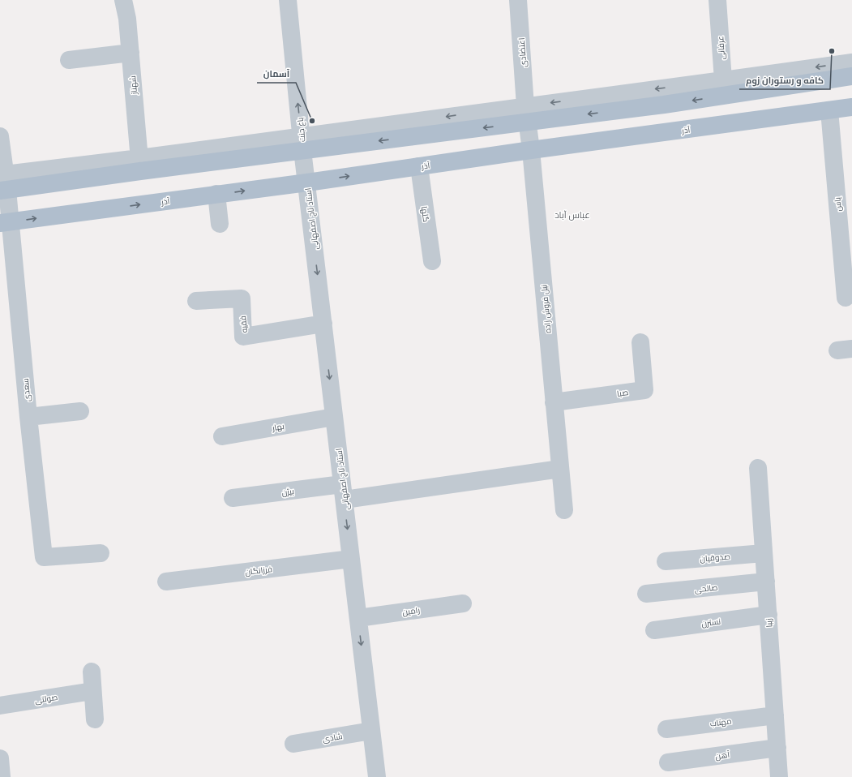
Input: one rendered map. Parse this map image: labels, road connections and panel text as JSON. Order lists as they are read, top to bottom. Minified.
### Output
{"streets":{"main road":["آذر"],"street":["عرفانی","اعتضادی","شهناز","باغ جنت","یاس","گلها","استاد تاج اصفهانی","نیل فروش زاده","فقیه","سعدی","صبا","بهار","بیژن","صدوقیان","فرزانگان","صالحی","رامین","نسترن","زیبا","صولتی","مهتاب","شادی","آهن"]},"crossings":[["اعتضادی","آذر"],["اعتضادی","نیل فروش زاده"],["باغ جنت","آذر"],["باغ جنت","استاد تاج اصفهانی"],["آذر","یاس"],["آذر","گلها"],["آذر","استاد تاج اصفهانی"],["آذر","نیل فروش زاده"],["آذر","سعدی"],["استاد تاج اصفهانی","فقیه"],["استاد تاج اصفهانی","بهار"],["استاد تاج اصفهانی","بیژن"],["استاد تاج اصفهانی","فرزانگان"],["استاد تاج اصفهانی","رامین"],["استاد تاج اصفهانی","شادی"],["نیل فروش زاده","صبا"],["صدوقیان","زیبا"],["صالحی","زیبا"],["نسترن","زیبا"],["زیبا","مهتاب"],["زیبا","آهن"]],"one_way":["باغ جنت","استاد تاج اصفهانی"],"districts":["عباس آباد"],"places":["کافه و رستوران زوم","آسمان"]}
